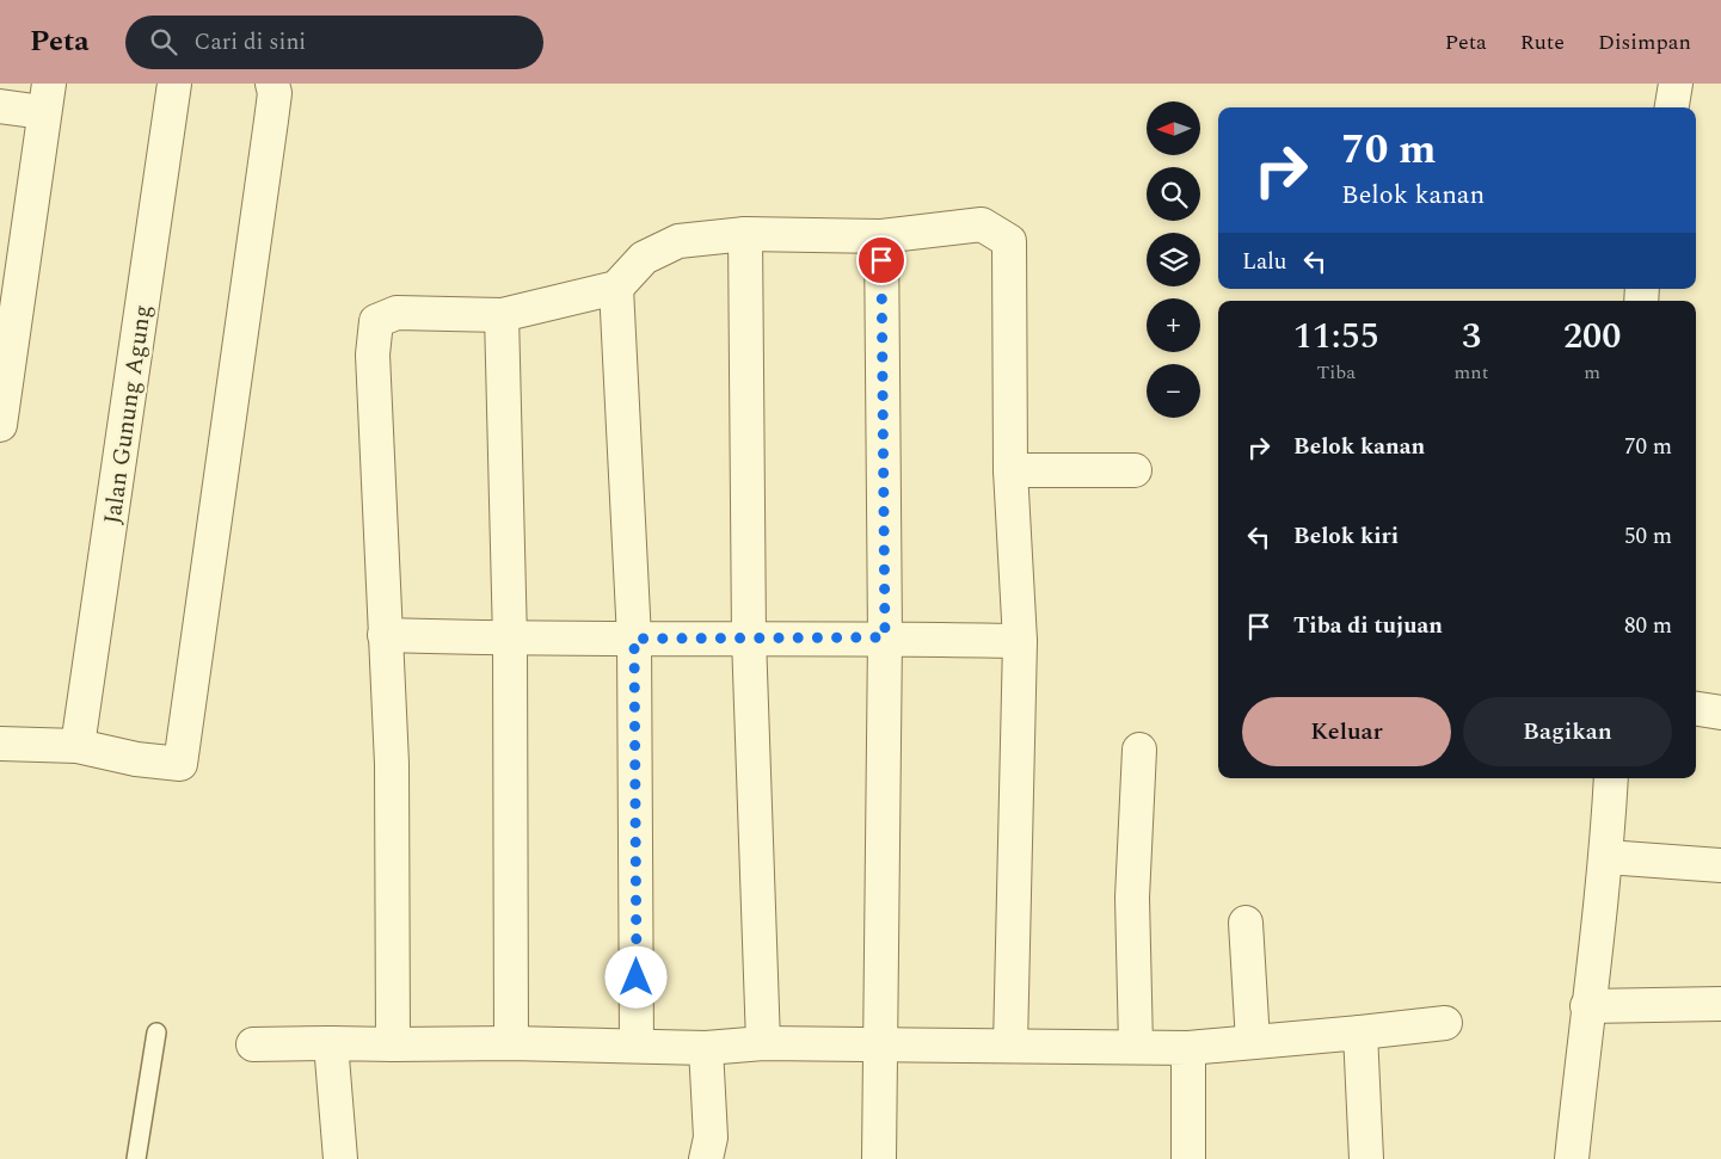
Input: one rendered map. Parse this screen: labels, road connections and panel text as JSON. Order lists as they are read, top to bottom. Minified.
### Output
{"streets":{"street":["Jalan Gunung Agung"]},"north":"left","page":{"header":"Peta","search":"Cari di sini","nav":["Peta","Rute","Disimpan"],"map_buttons":["+","−"],"turn":["70 m","Belok kanan"],"then":"Lalu","eta":["11:55","Tiba","3","mnt","200","m"],"list":[{"name":"Belok kanan","value":"70 m"},{"name":"Belok kiri","value":"50 m"},{"name":"Tiba di tujuan","value":"80 m"}],"buttons":["Keluar","Bagikan"]}}
